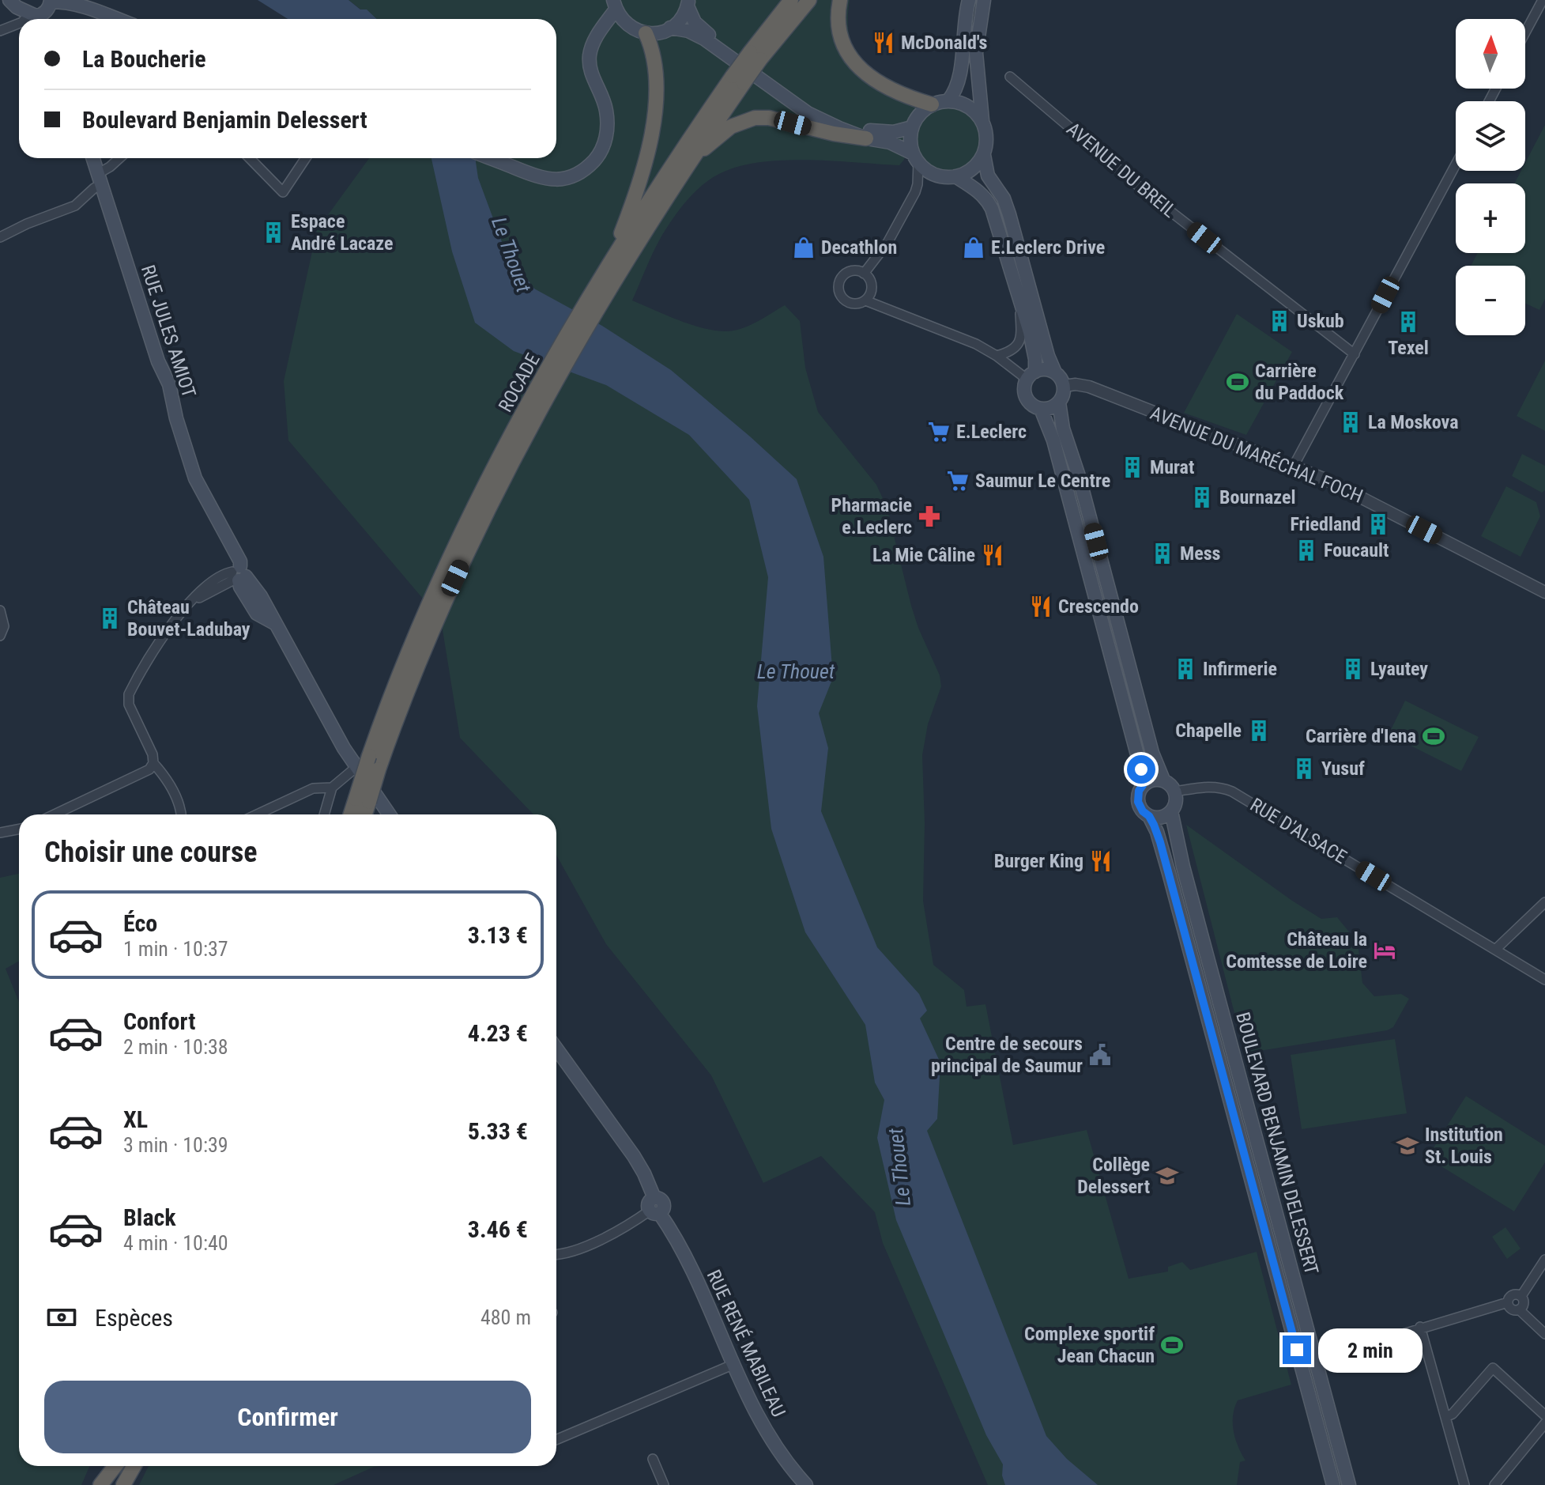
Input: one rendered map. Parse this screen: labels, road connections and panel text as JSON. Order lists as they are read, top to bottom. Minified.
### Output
{"streets":{"highway":["ROCADE"],"main road":["RUE JULES AMIOT","BOULEVARD BENJAMIN DELESSERT","RUE RENÉ MABILEAU"],"street":["AVENUE DU BREIL","AVENUE DU MARÉCHAL FOCH","RUE D'ALSACE"]},"crossings":[["RUE D'ALSACE","BOULEVARD BENJAMIN DELESSERT"]],"water":["Le Thouet"],"places":{"restaurant":["McDonald's","La Mie Câline","Crescendo","Burger King"],"building":["Espace André Lacaze","Uskub","Texel","La Moskova","Murat","Bournazel","Friedland","Foucault","Mess","Château Bouvet-Ladubay","Infirmerie","Lyautey","Chapelle","Yusuf"],"shop":["Decathlon","E.Leclerc Drive"],"sports":["Carrière du Paddock","Carrière d'Iena","Complexe sportif Jean Chacun"],"supermarket":["E.Leclerc","Saumur Le Centre"],"pharmacy":["Pharmacie e.Leclerc"],"hotel":["Château la Comtesse de Loire"],"public building":["Centre de secours principal de Saumur"],"school or university":["Institution St. Louis","Collège Delessert"]},"north":"top","page":{"map_buttons":["+","−"],"banner":["La Boucherie","Boulevard Benjamin Delessert"],"heading":"Choisir une course","list":[{"name":"Éco","note":"1 min · 10:37","value":"3.13 €"},{"name":"Confort","note":"2 min · 10:38","value":"4.23 €"},{"name":"XL","note":"3 min · 10:39","value":"5.33 €"},{"name":"Black","note":"4 min · 10:40","value":"3.46 €"}],"pay":["Espèces","480 m"],"bubble":"2 min","buttons":"Confirmer"}}
